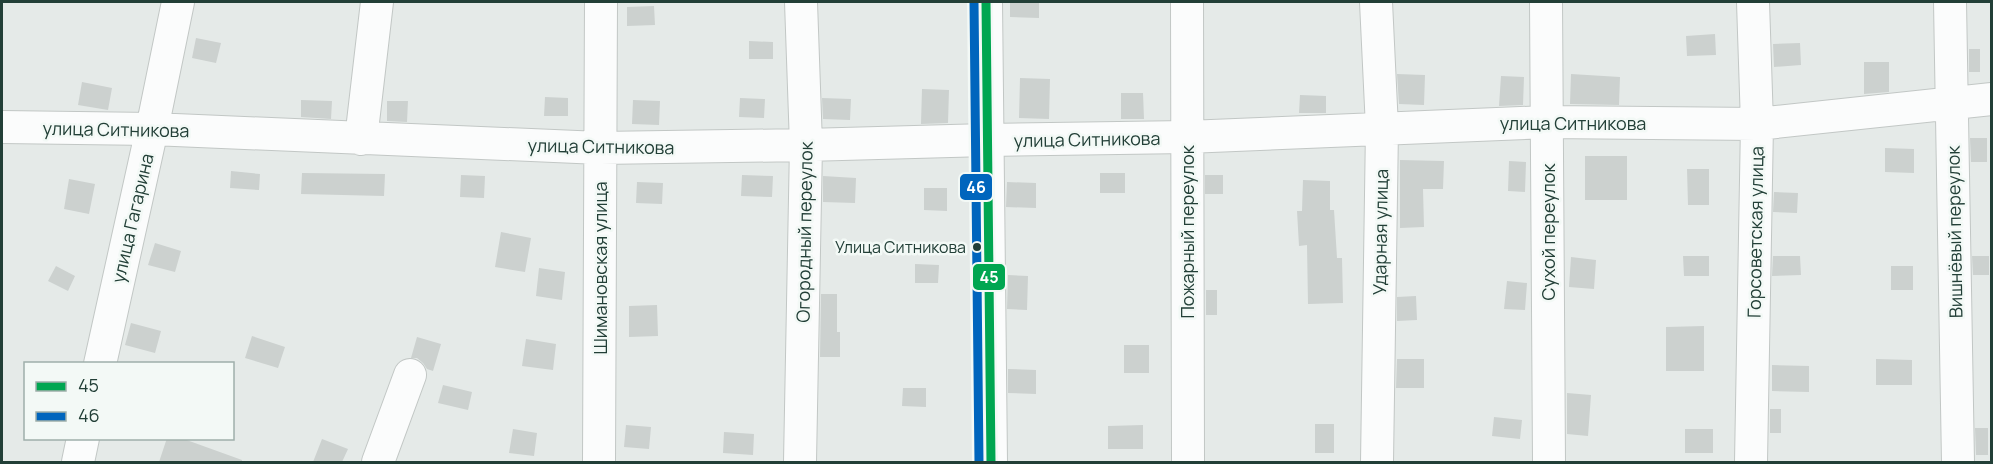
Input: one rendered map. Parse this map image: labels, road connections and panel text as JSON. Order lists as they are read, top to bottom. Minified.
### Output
{"streets":{"street":["улица Ситникова","улица Гагарина","Огородный переулок","Пожарный переулок","Ударная улица","Сухой переулок","Горсоветская улица","Вишнёвый переулок","Шимановская улица"]},"crossings":[["улица Ситникова","улица Гагарина"],["улица Ситникова","Огородный переулок"],["улица Ситникова","Пожарный переулок"],["улица Ситникова","Ударная улица"],["улица Ситникова","Сухой переулок"],["улица Ситникова","Горсоветская улица"],["улица Ситникова","Вишнёвый переулок"],["улица Ситникова","Шимановская улица"]],"places":["Улица Ситникова"],"lines":["transit line 45","transit line 46"],"legend":["45","46"]}
